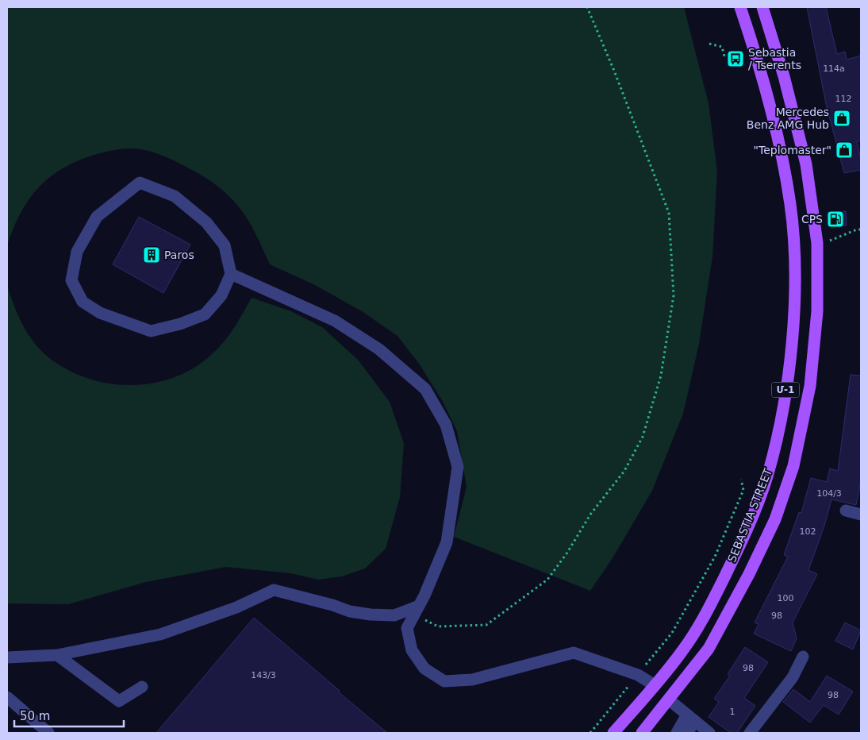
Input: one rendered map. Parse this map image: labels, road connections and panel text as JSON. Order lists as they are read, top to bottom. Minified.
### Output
{"streets":{"main road":["Մ-1","SEBASTIA STREET"]},"places":{"bus stop":["Sebastia / Tserents"],"shop":["Mercedes Benz AMG Hub","\"Teplomaster\""],"fuel station":["CPS"],"building":["Paros"]},"house_numbers":["114a","112","104/3","102","100","98","98","143/3","98","1"],"scale_bar":"50 m"}
